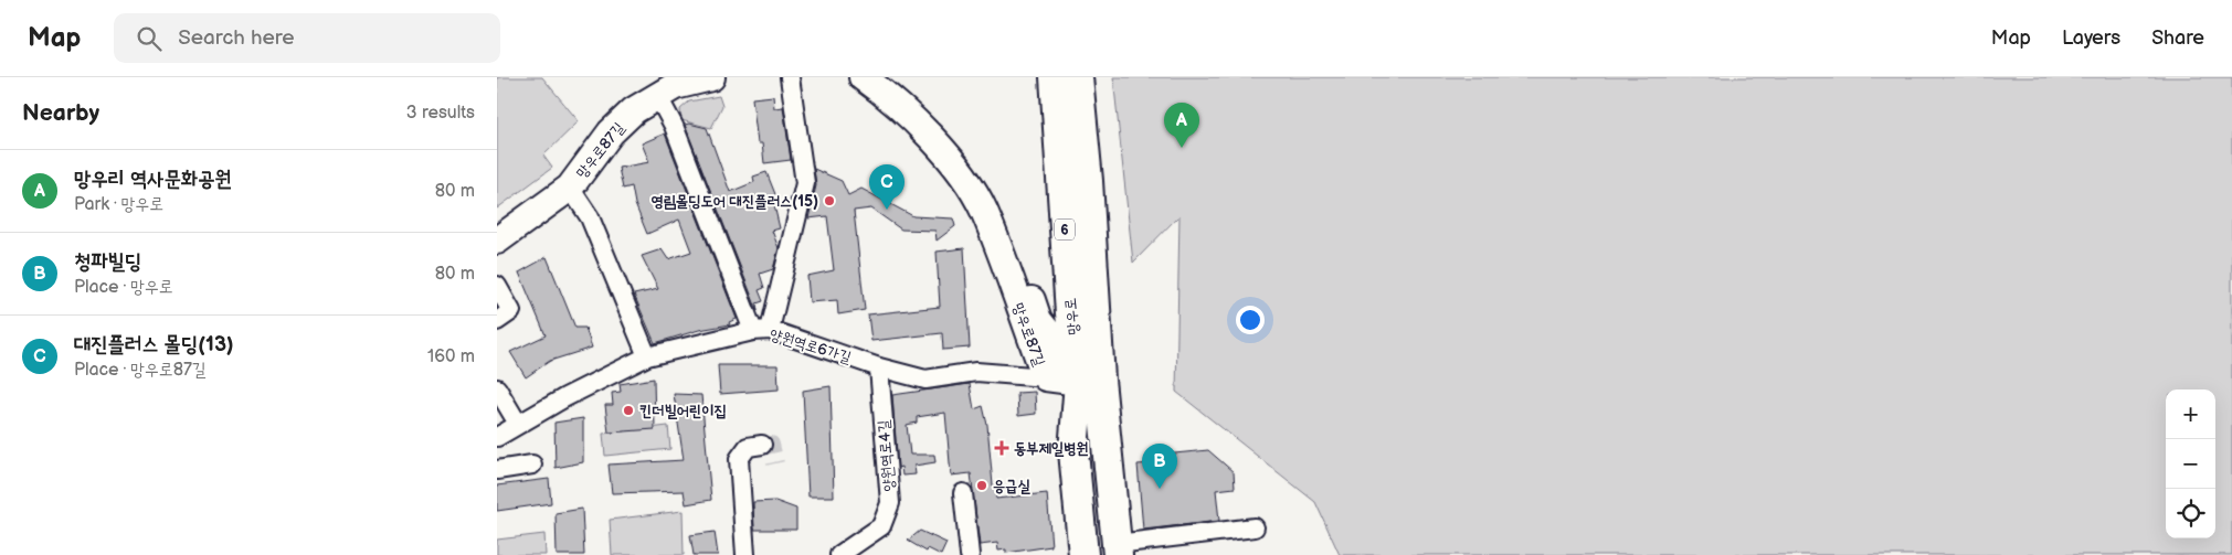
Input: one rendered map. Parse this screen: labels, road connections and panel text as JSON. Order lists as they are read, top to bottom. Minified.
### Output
{"streets":{"main road":["6","망우로"],"street":["망우로87길","양원역로6가길","양원역로4길"]},"crossings":[["망우로87길","망우로"],["망우로87길","양원역로6가길"],["양원역로6가길","양원역로4길"]],"places":{"other":["영림몰딩도어 대진플러스(15)","킨더빌어린이집","응급실"],"health":["동부제일병원"]},"page":{"header":"Map","search":"Search here","nav":["Map","Layers","Share"],"heading":["Nearby","3 results"],"pins":["A","C","B"],"list":[{"mark":"A","name":"망우리 역사문화공원","note":"Park · 망우로","value":"80 m"},{"mark":"B","name":"청파빌딩","note":"Place · 망우로","value":"80 m"},{"mark":"C","name":"대진플러스 몰딩(13)","note":"Place · 망우로87길","value":"160 m"}],"map_buttons":["+","−"]}}
